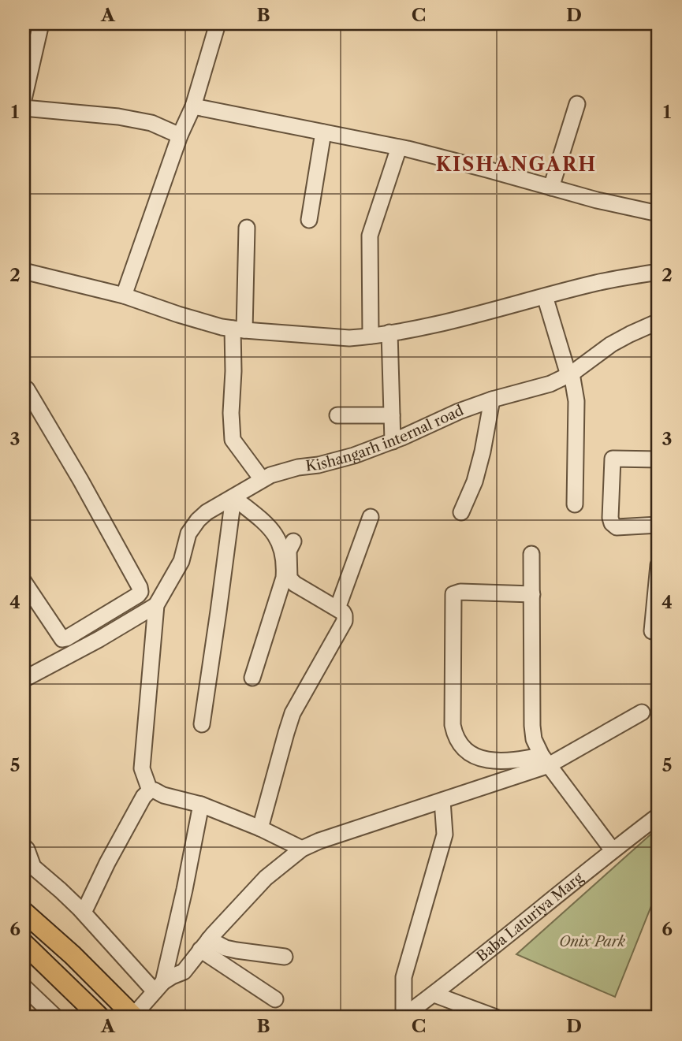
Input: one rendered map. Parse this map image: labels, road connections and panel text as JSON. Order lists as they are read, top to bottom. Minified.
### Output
{"streets":{"street":["Kishangarh internal road","Baba Laturiya Marg"]},"districts":["KISHANGARH"],"parks":["Onix Park"],"grid":{"columns":["A","B","C","D"],"rows":["1","2","3","4","5","6"]}}
